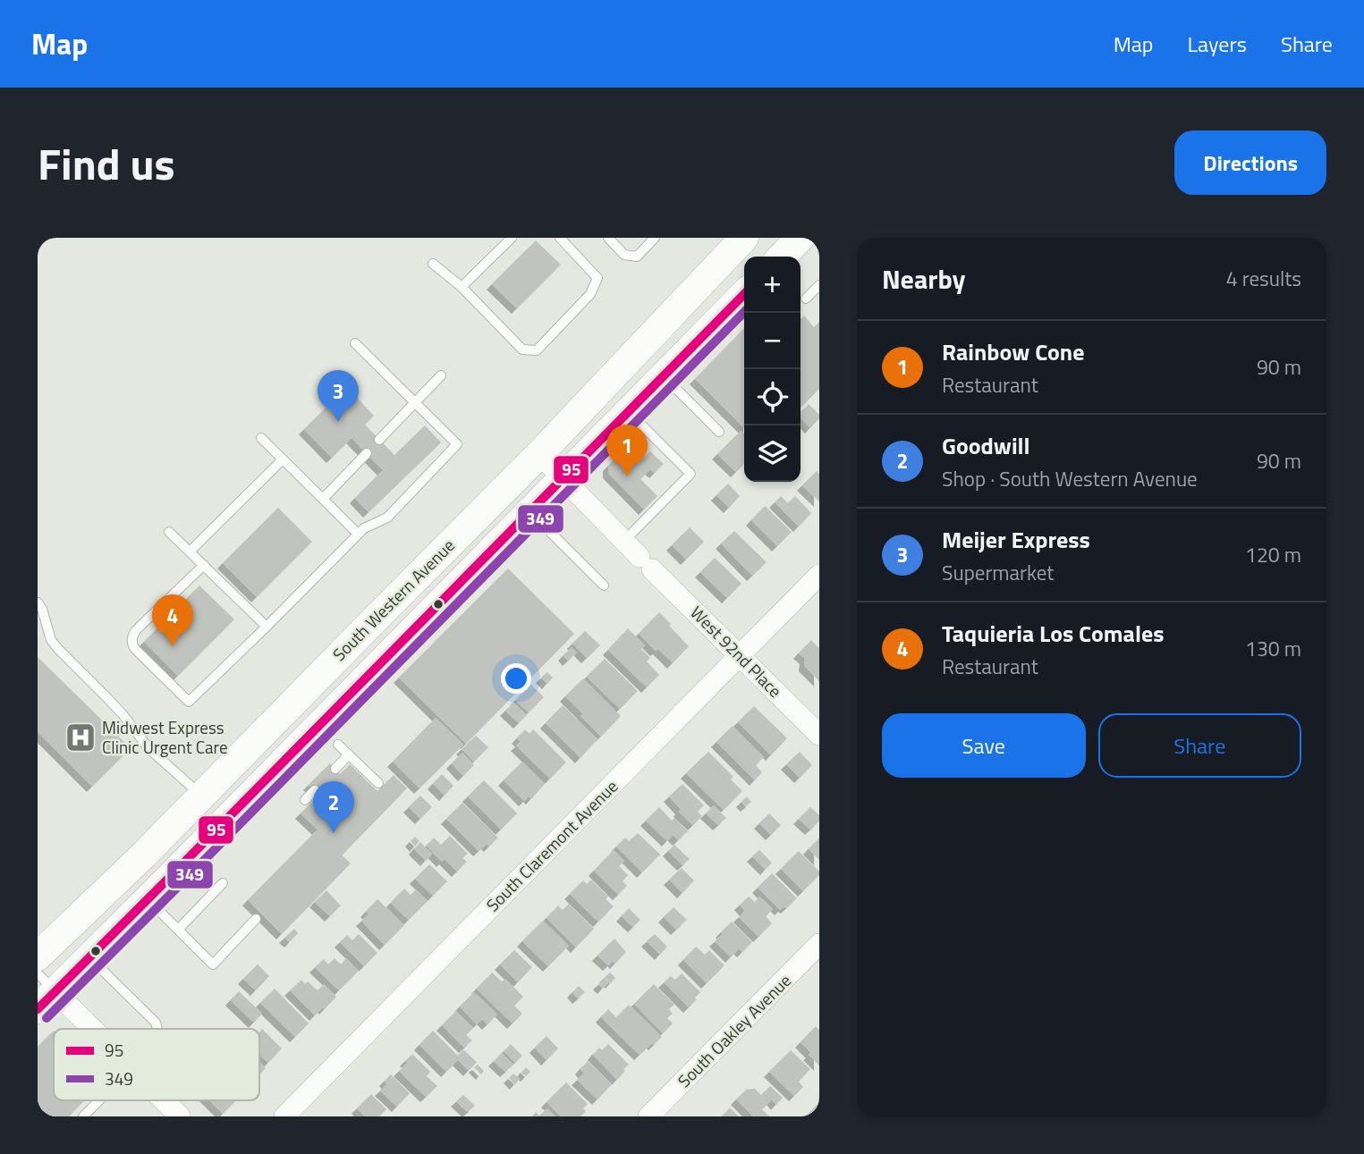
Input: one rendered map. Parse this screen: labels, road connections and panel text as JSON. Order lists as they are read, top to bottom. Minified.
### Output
{"streets":{"main road":["South Western Avenue"],"street":["West 92nd Place","South Claremont Avenue","South Oakley Avenue"]},"crossings":[["South Western Avenue","West 92nd Place"],["West 92nd Place","South Claremont Avenue"]],"places":{"hospital":["Midwest Express Clinic Urgent Care"]},"lines":["transit line 95","transit line 349"],"legend":["95","349"],"page":{"header":"Map","nav":["Map","Layers","Share"],"title":"Find us","buttons":["Directions",["Save","Share"]],"heading":["Nearby","4 results"],"map_buttons":["+","−"],"list":[{"mark":"1","name":"Rainbow Cone","note":"Restaurant","value":"90 m"},{"mark":"2","name":"Goodwill","note":"Shop · South Western Avenue","value":"90 m"},{"mark":"3","name":"Meijer Express","note":"Supermarket","value":"120 m"},{"mark":"4","name":"Taquieria Los Comales","note":"Restaurant","value":"130 m"}],"pins":["3","1","4","2"]}}
